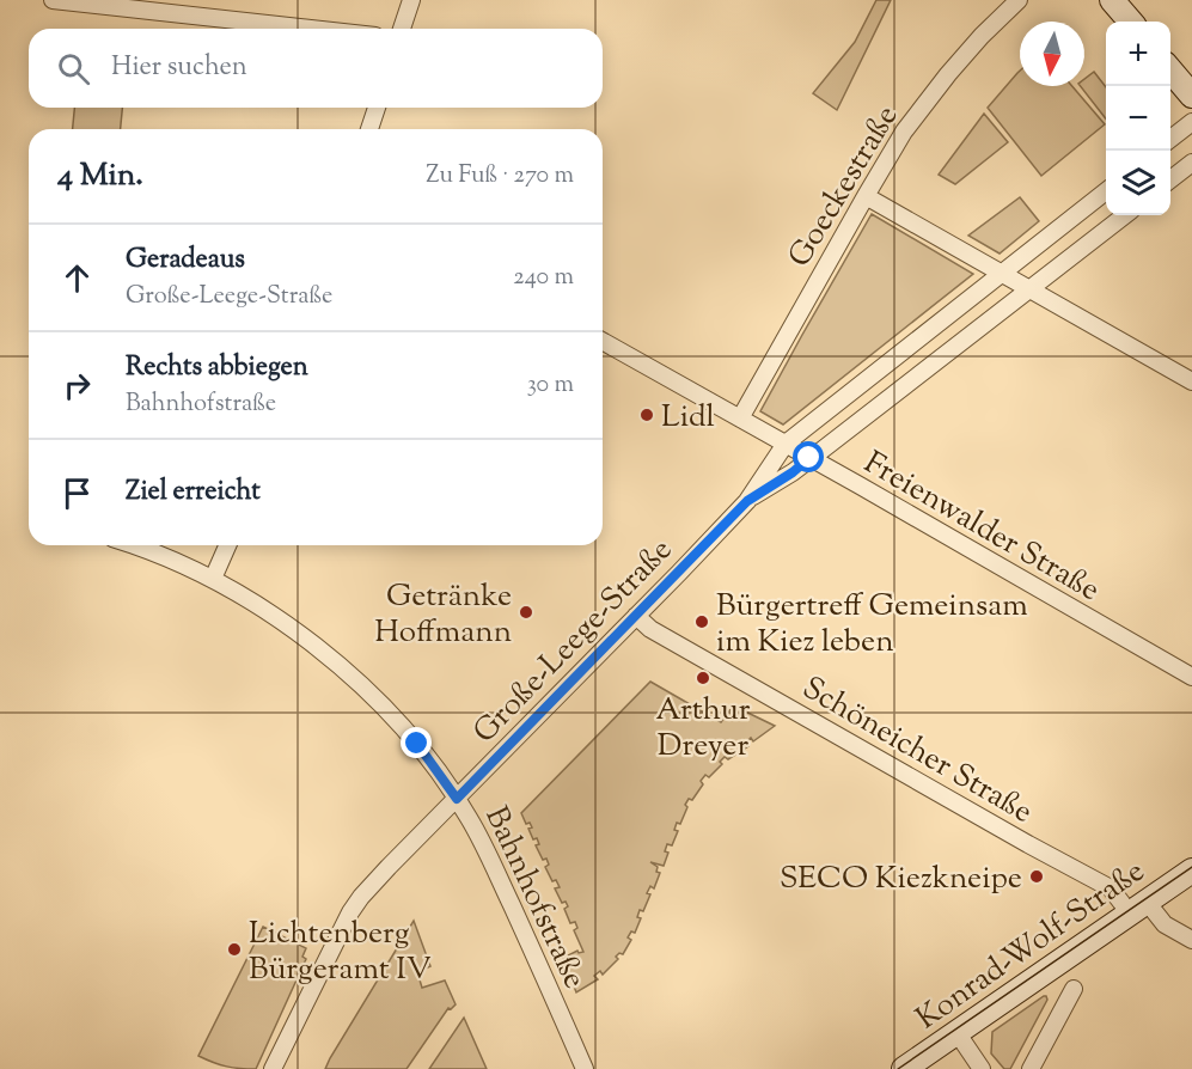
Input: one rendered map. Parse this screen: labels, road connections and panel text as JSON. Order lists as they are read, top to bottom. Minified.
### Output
{"streets":{"main road":["Konrad-Wolf-Straße"],"street":["Goeckestraße","Freienwalder Straße","Große-Leege-Straße","Schöneicher Straße","Bahnhofstraße"]},"crossings":[["Goeckestraße","Freienwalder Straße"],["Freienwalder Straße","Große-Leege-Straße"],["Große-Leege-Straße","Schöneicher Straße"],["Große-Leege-Straße","Bahnhofstraße"],["Schöneicher Straße","Konrad-Wolf-Straße"]],"places":["Lidl","Getränke Hoffmann","Bürgertreff Gemeinsam im Kiez leben","Arthur Dreyer","SECO Kiezkneipe","Lichtenberg Bürgeramt IV"],"north":"bottom","page":{"map_buttons":["+","−"],"search":"Hier suchen","heading":["4 Min.","Zu Fuß · 270 m"],"list":[["Geradeaus","Große-Leege-Straße","240 m"],["Rechts abbiegen","Bahnhofstraße","30 m"],"Ziel erreicht"]}}
